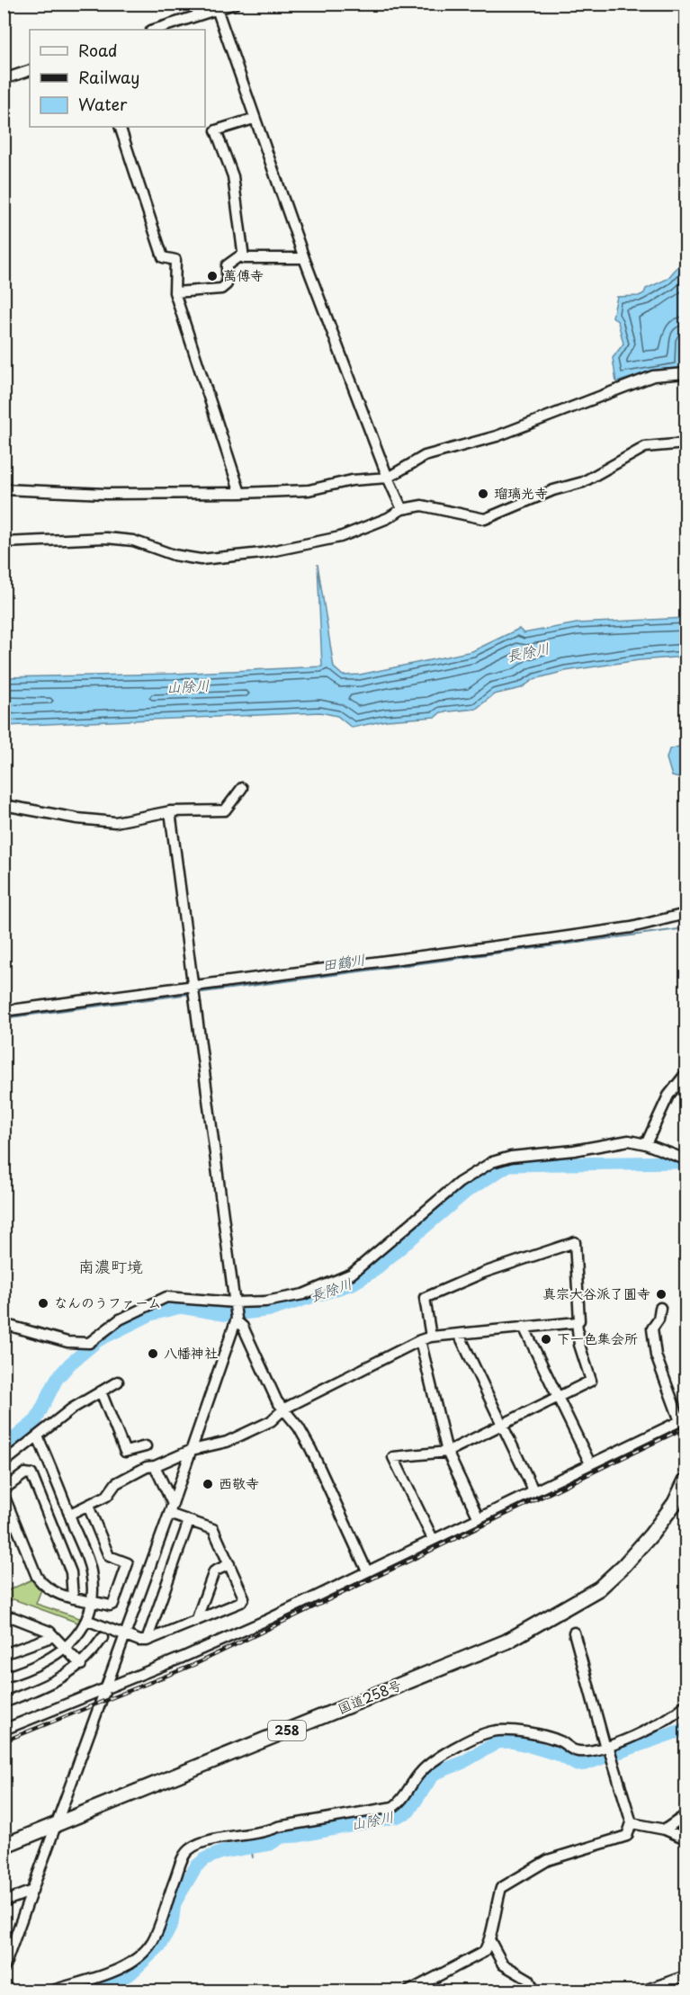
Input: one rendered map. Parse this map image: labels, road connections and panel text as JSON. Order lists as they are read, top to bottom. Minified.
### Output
{"streets":{"highway":["国道258号","258"]},"districts":["南濃町境"],"water":["長除川","山除川","田鶴川"],"places":["萬傅寺","瑠璃光寺","真宗大谷派了圓寺","なんのうファーム","下一色集会所","八幡神社","西敬寺"],"legend":["Road","Railway","Water"]}
